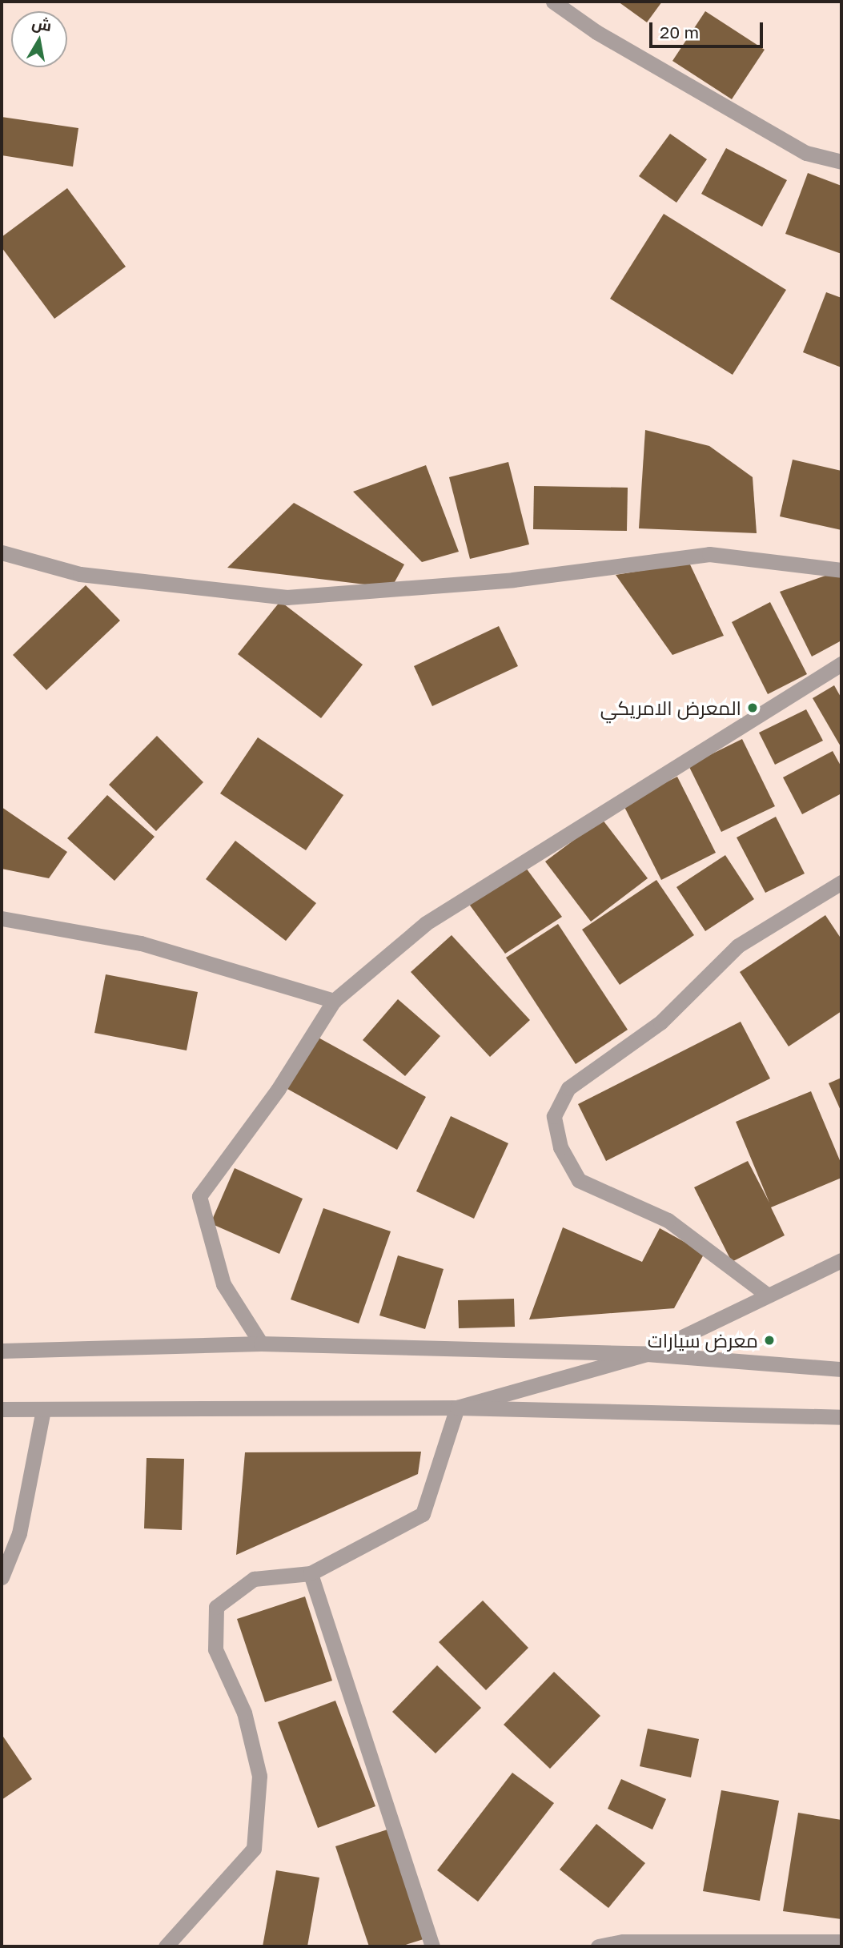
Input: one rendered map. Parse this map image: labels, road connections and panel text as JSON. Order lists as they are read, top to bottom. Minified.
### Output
{"places":["المعرض الامريكي","معرض سيارات"],"scale_bar":"20 m","north":"top"}
